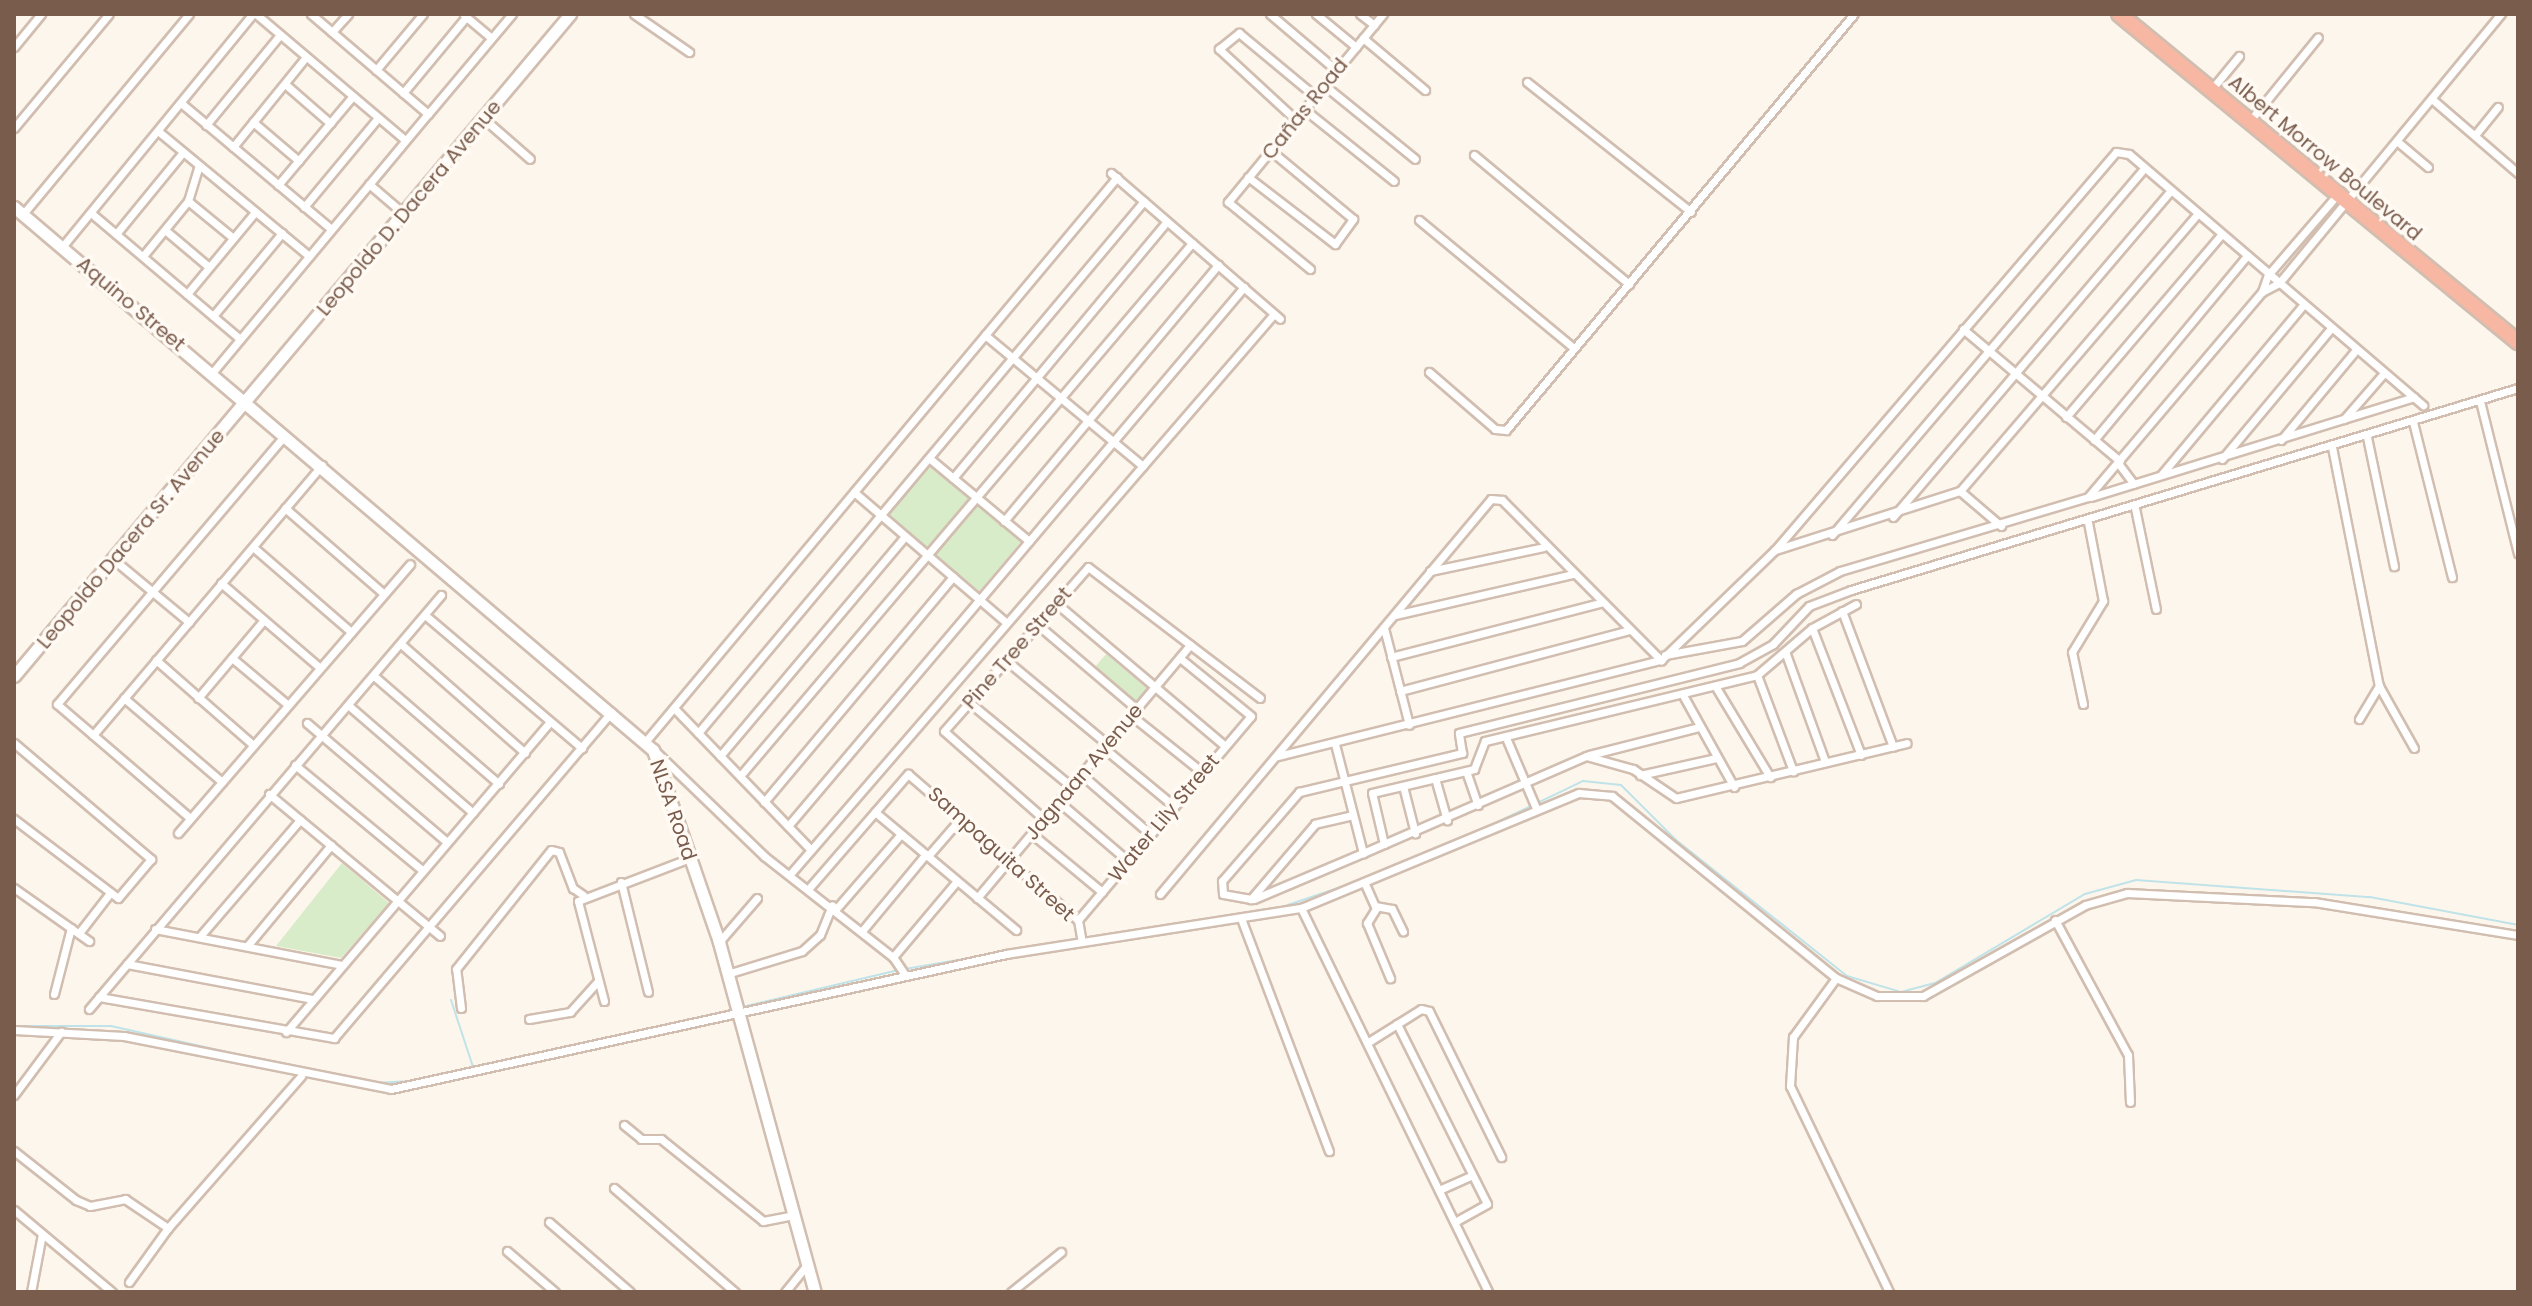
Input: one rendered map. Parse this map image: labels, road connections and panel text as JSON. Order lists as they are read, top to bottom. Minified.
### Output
{"streets":{"highway":["Albert Morrow Boulevard"],"main road":["Leopoldo D. Dacera Avenue","Aquino Street","Leopoldo Dacera Sr. Avenue","NLSA Road"],"street":["Cañas Road","Pine Tree Street","Jagnaan Avenue","Water Lily Street","Sampaguita Street"]},"crossings":[["Leopoldo D. Dacera Avenue","Aquino Street"],["Leopoldo D. Dacera Avenue","Leopoldo Dacera Sr. Avenue"],["Leopoldo D. Dacera Avenue","NLSA Road"],["Aquino Street","Leopoldo Dacera Sr. Avenue"],["Aquino Street","NLSA Road"],["Leopoldo Dacera Sr. Avenue","NLSA Road"],["Pine Tree Street","Jagnaan Avenue"],["Jagnaan Avenue","Water Lily Street"],["Jagnaan Avenue","Sampaguita Street"],["Water Lily Street","Sampaguita Street"]]}
